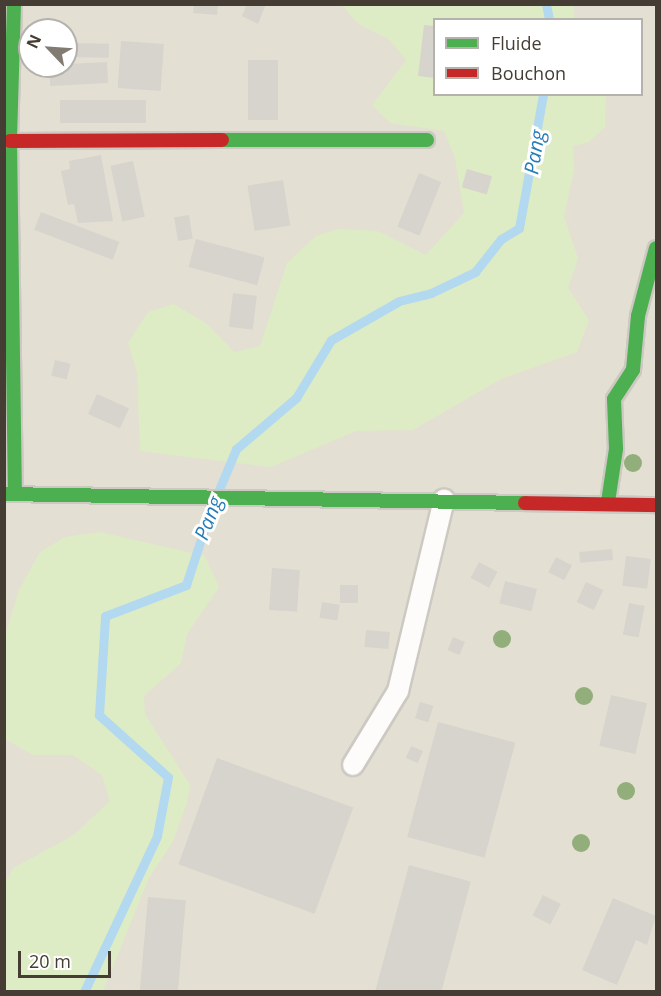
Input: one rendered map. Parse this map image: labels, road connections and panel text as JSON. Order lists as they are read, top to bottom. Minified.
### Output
{"water":["Pang"],"legend":["Fluide","Bouchon"],"scale_bar":"20 m","north":"top left"}
